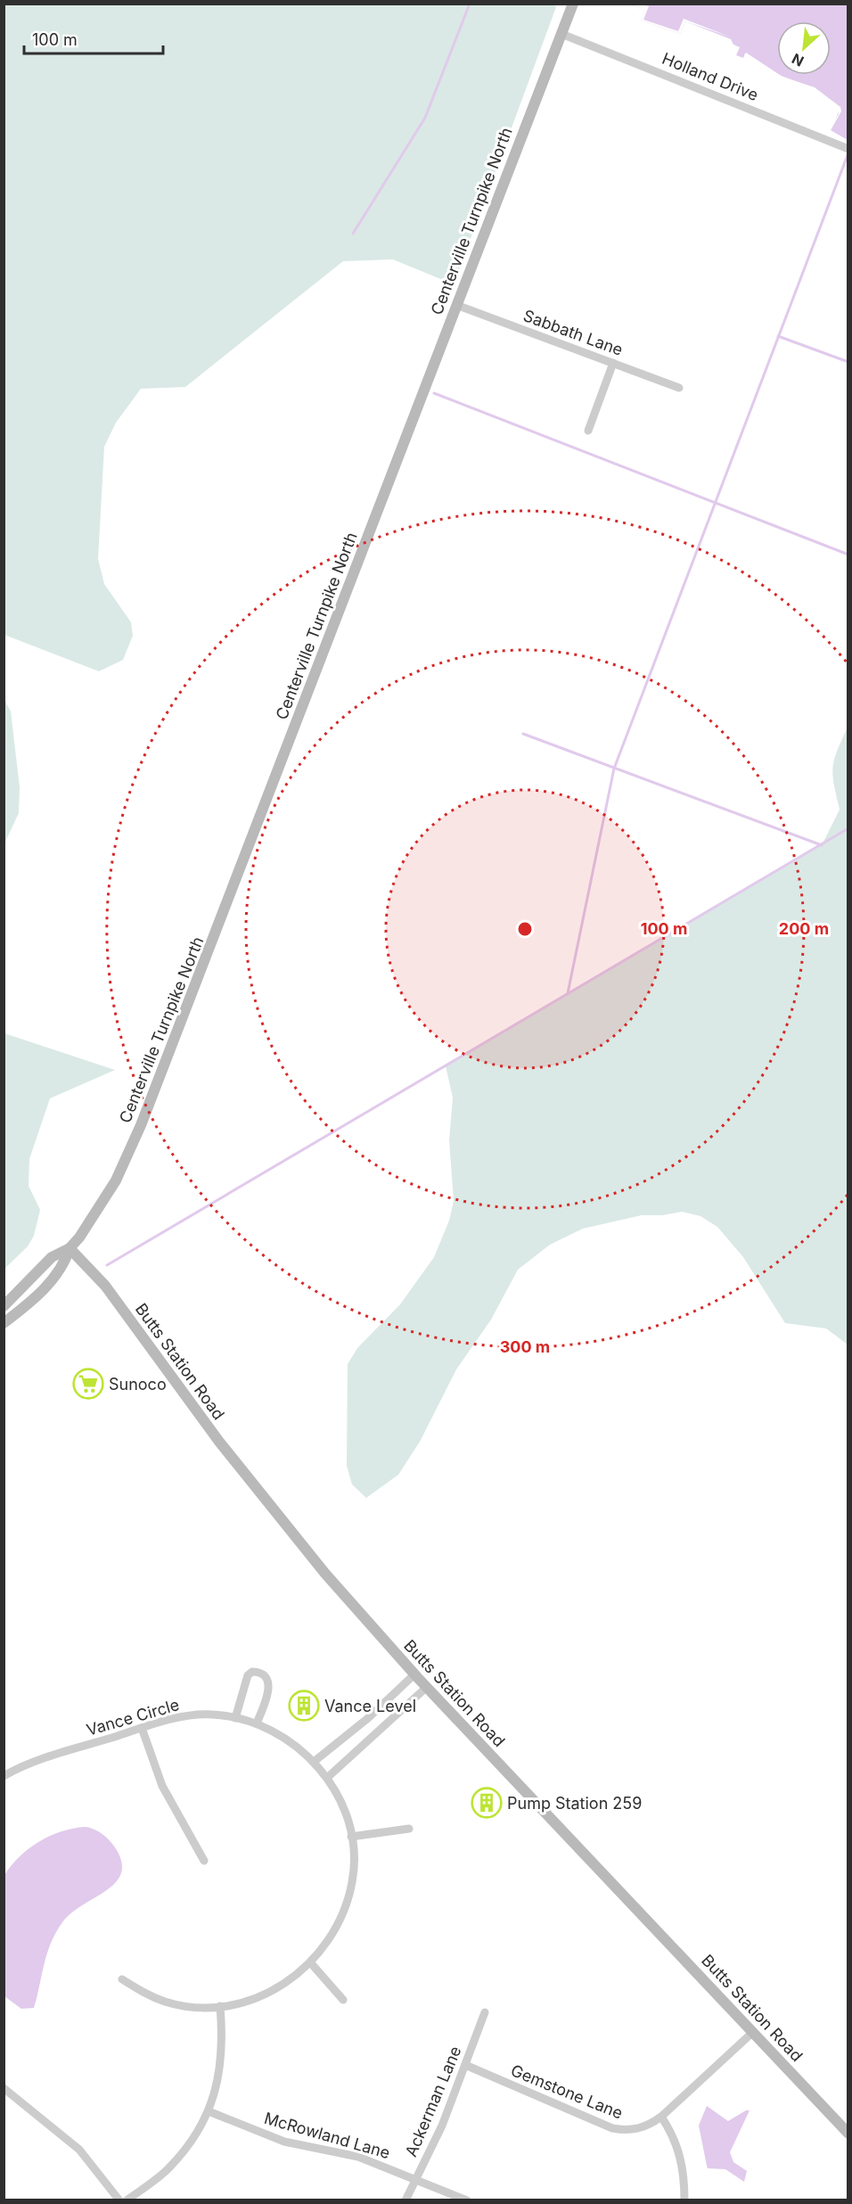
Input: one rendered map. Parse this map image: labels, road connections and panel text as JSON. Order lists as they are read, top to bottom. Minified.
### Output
{"streets":{"main road":["Centerville Turnpike North","Butts Station Road"],"street":["Holland Drive","Sabbath Lane","Vance Circle","Gemstone Lane","Ackerman Lane","McRowland Lane"]},"crossings":[["Holland Drive","Centerville Turnpike North"],["Centerville Turnpike North","Sabbath Lane"],["Centerville Turnpike North","Butts Station Road"],["Butts Station Road","Gemstone Lane"],["Gemstone Lane","Ackerman Lane"],["Ackerman Lane","McRowland Lane"]],"places":{"supermarket":["Sunoco"],"building":["Vance Level","Pump Station 259"]},"scale_bar":"100 m","north":"bottom left","rings":["100 m","200 m","300 m"]}
